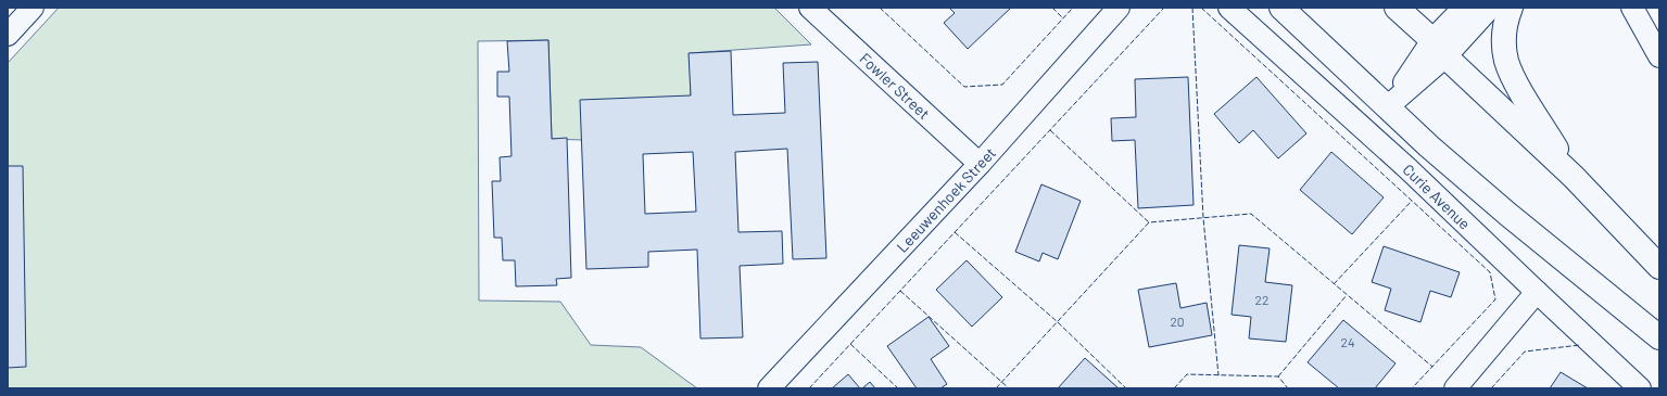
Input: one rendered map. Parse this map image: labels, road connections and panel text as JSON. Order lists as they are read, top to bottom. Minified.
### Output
{"streets":{"main road":["Curie Avenue"],"street":["Fowler Street","Leeuwenhoek Street"]},"crossings":[["Fowler Street","Leeuwenhoek Street"]],"house_numbers":["22","20","24"]}
